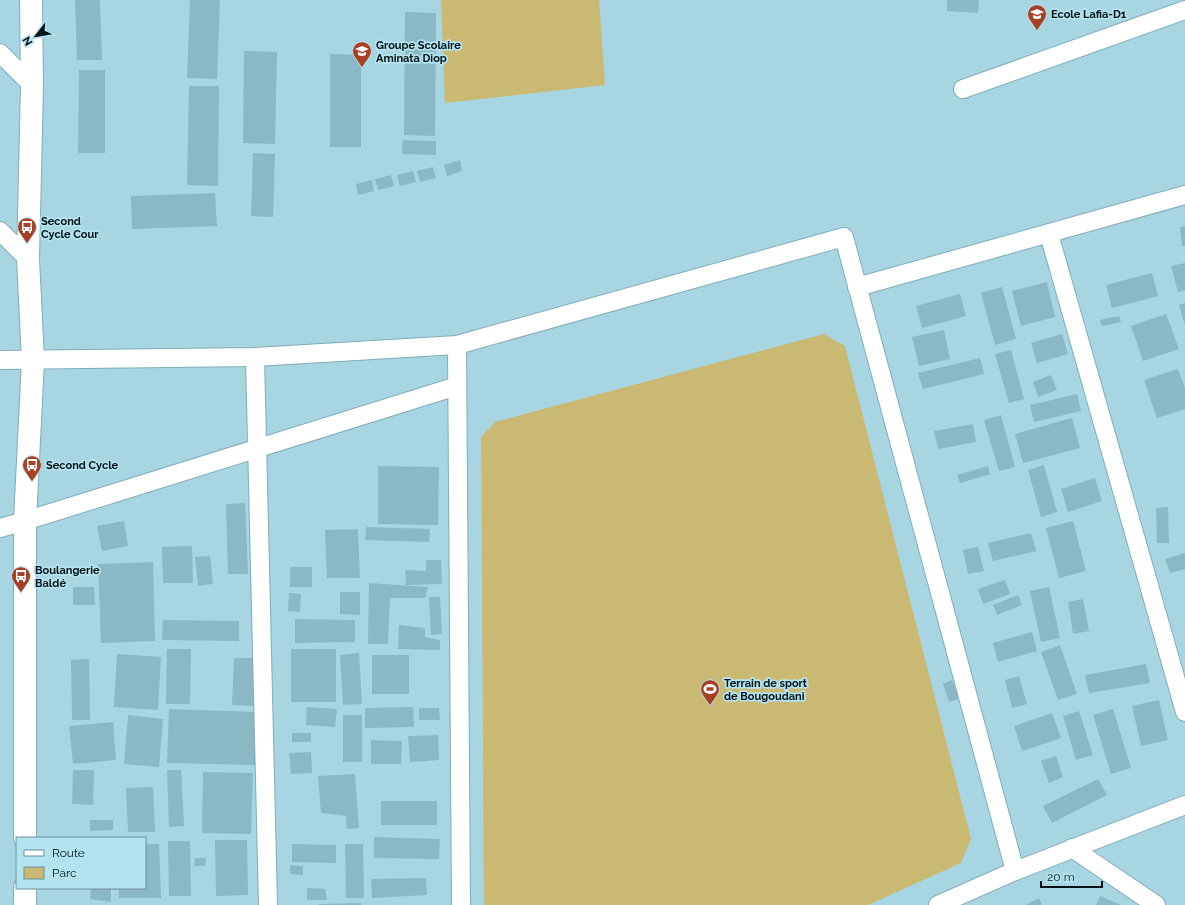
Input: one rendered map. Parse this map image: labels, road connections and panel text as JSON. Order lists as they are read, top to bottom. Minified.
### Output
{"places":{"school or university":["Ecole Lafia-D1","Groupe Scolaire Aminata Diop"],"bus stop":["Second Cycle Cour","Second Cycle","Boulangerie Baldé"],"sports":["Terrain de sport de Bougoudani"]},"legend":["Route","Parc"],"scale_bar":"20 m","north":"bottom left"}
